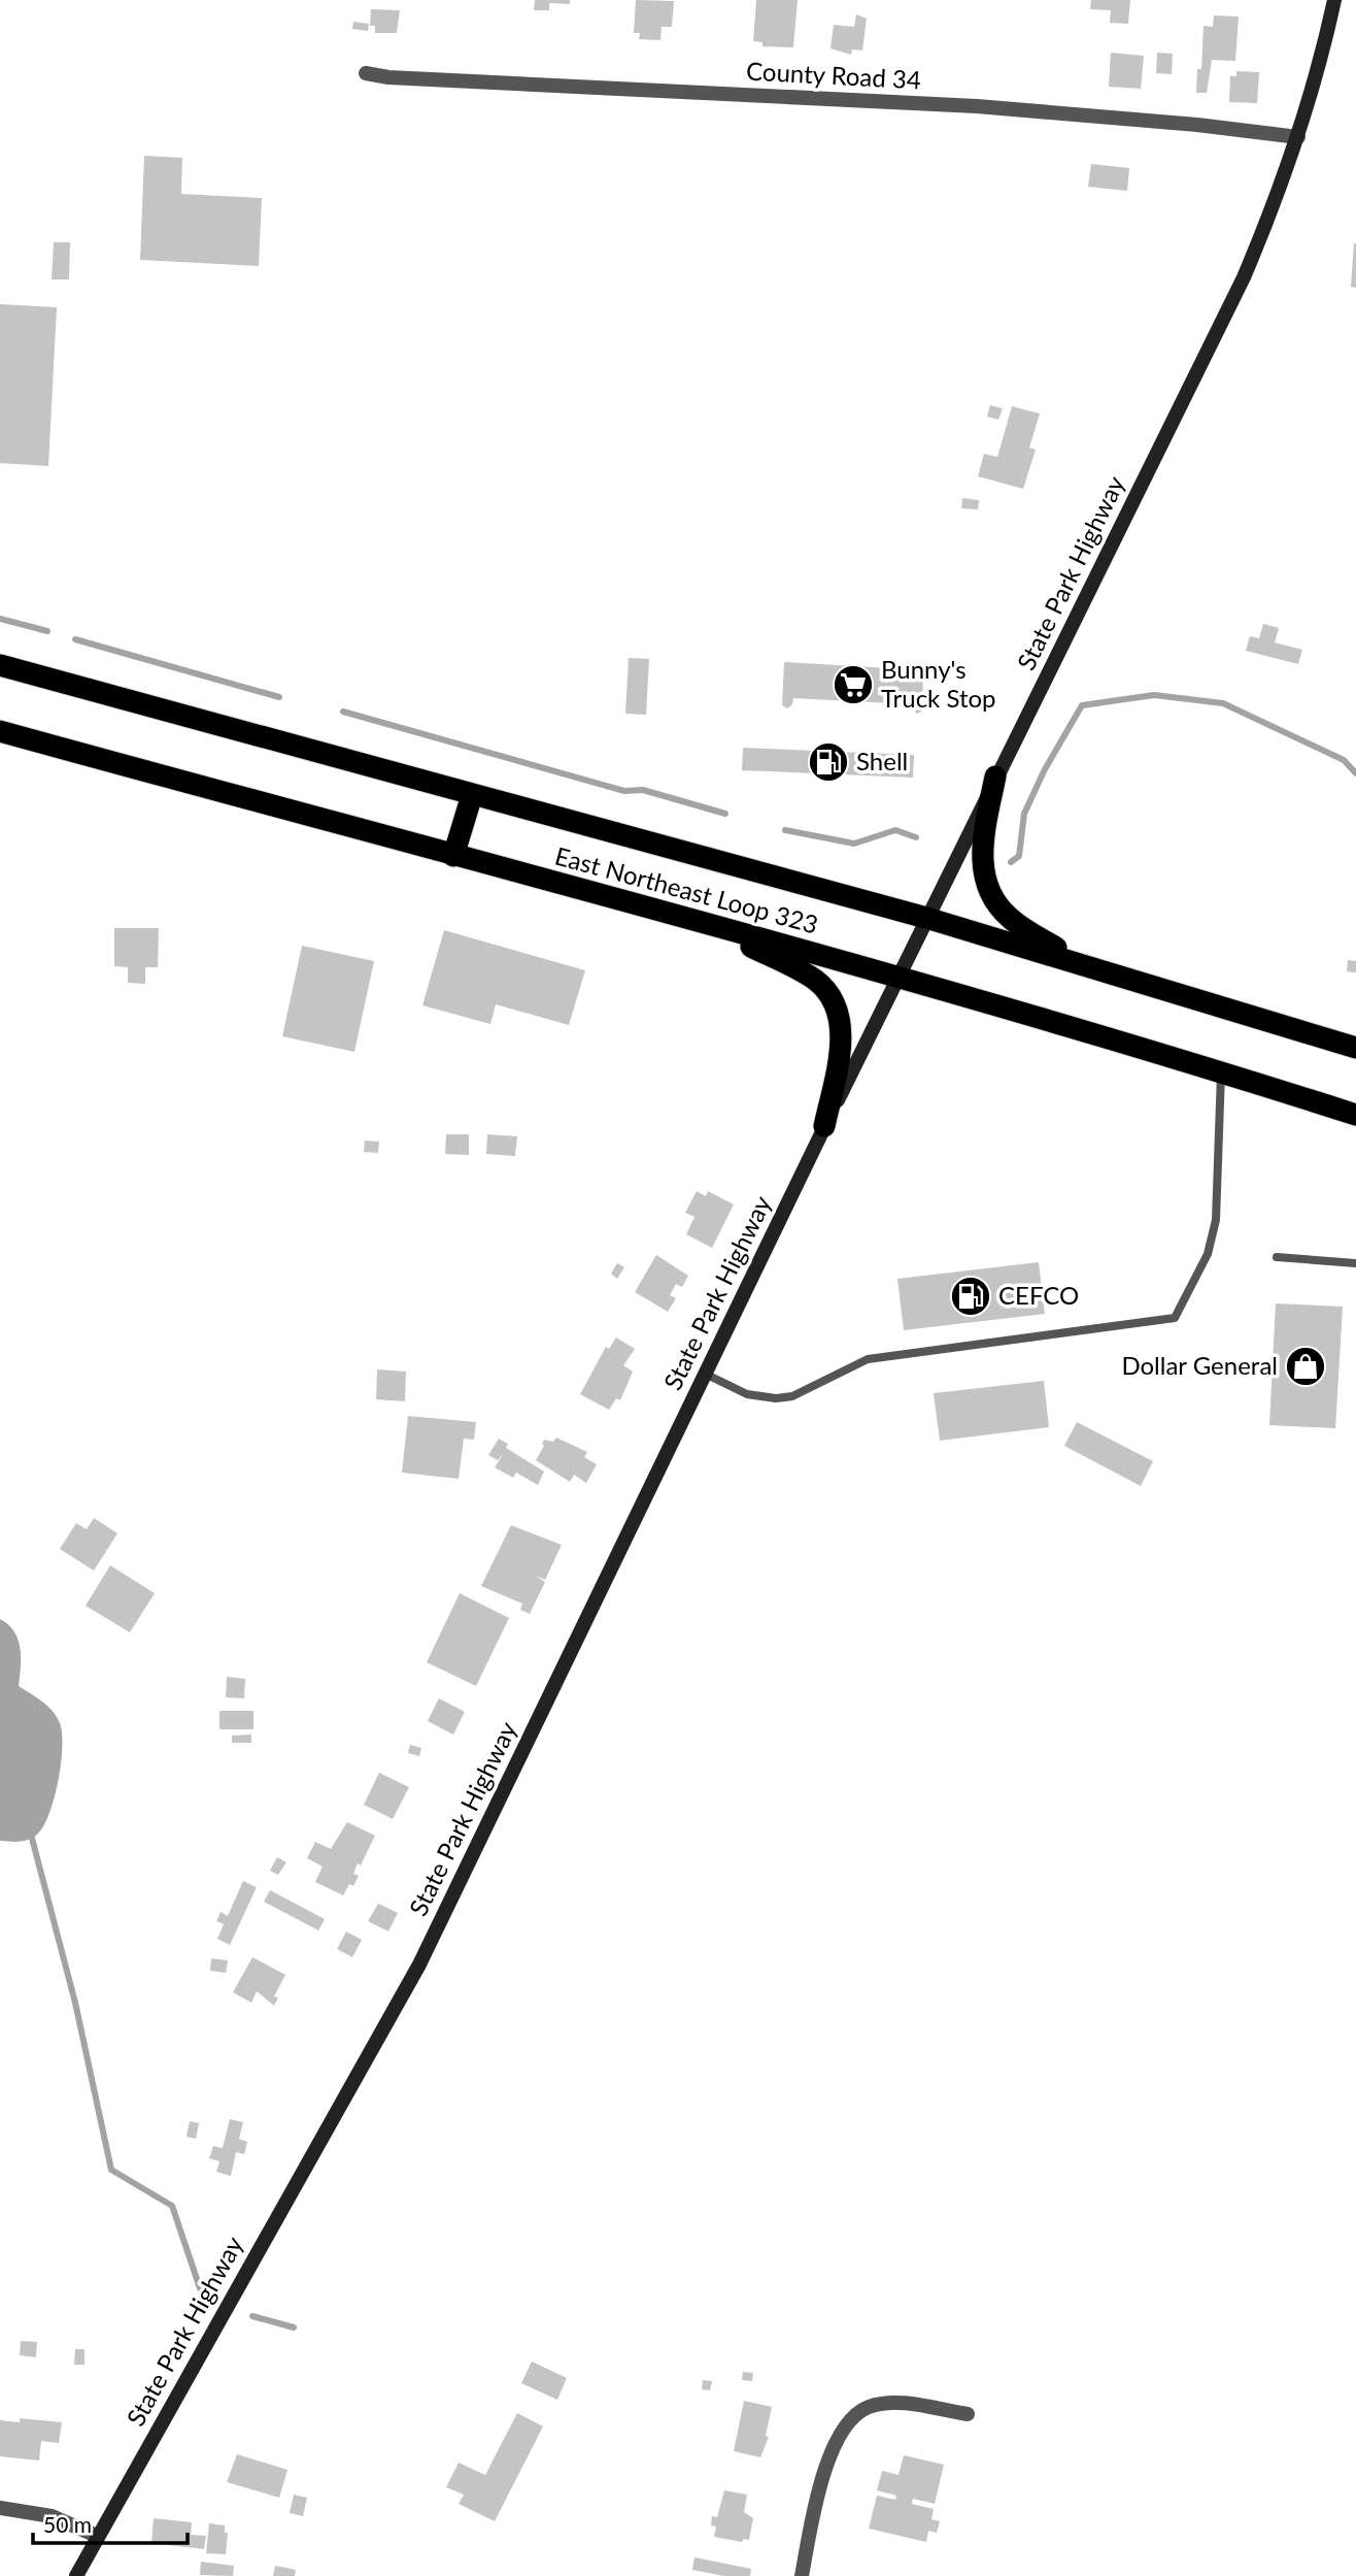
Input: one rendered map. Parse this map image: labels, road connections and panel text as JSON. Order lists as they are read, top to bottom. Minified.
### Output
{"streets":{"highway":["East Northeast Loop 323"],"main road":["State Park Highway"],"street":["County Road 34"]},"crossings":[["County Road 34","State Park Highway"],["State Park Highway","East Northeast Loop 323"]],"places":{"supermarket":["Bunny's Truck Stop"],"fuel station":["Shell","CEFCO"],"shop":["Dollar General"]},"scale_bar":"50 m"}
